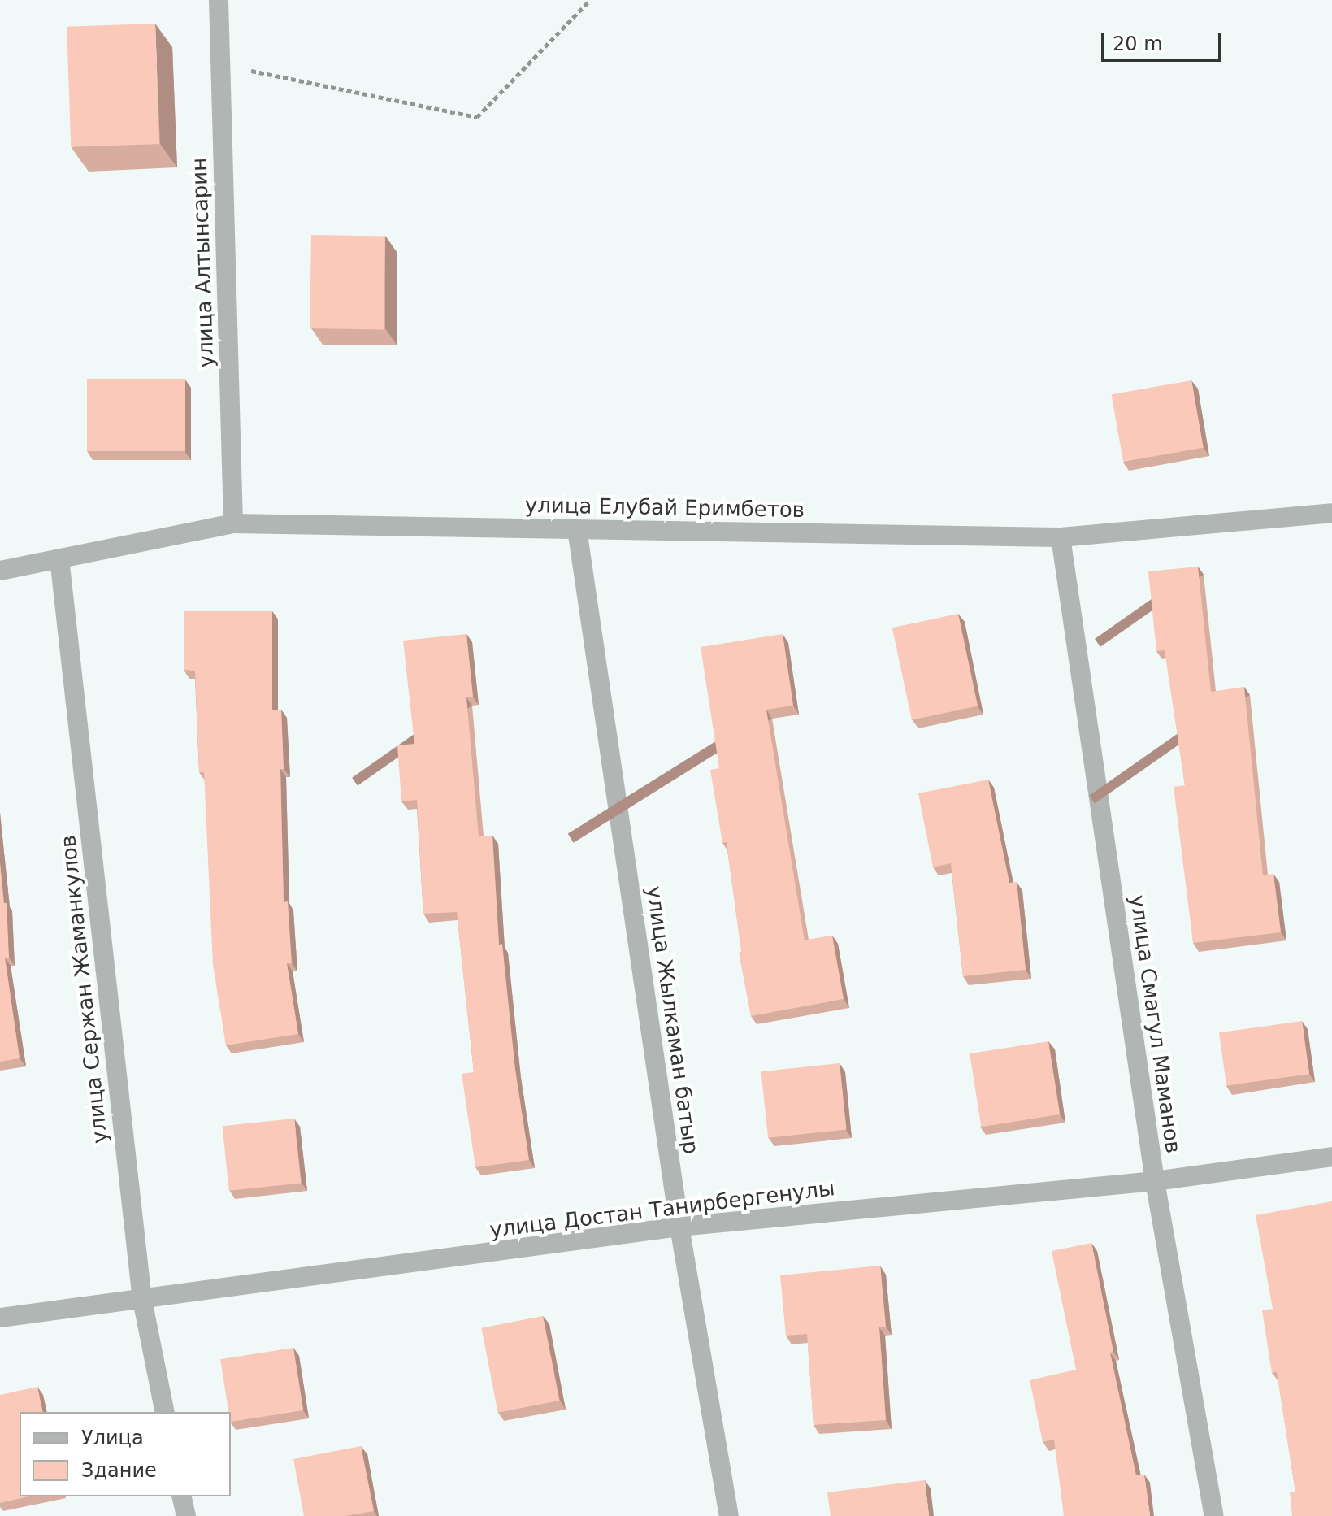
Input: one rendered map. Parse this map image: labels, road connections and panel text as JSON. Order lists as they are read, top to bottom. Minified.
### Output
{"streets":{"street":["улица Алтынсарин","улица Елубай Еримбетов","улица Сержан Жаманкулов","улица Жылкаман батыр","улица Смагул Маманов","улица Достан Танирбергенулы"]},"crossings":[["улица Алтынсарин","улица Елубай Еримбетов"],["улица Елубай Еримбетов","улица Сержан Жаманкулов"],["улица Елубай Еримбетов","улица Жылкаман батыр"],["улица Елубай Еримбетов","улица Смагул Маманов"],["улица Сержан Жаманкулов","улица Достан Танирбергенулы"],["улица Жылкаман батыр","улица Достан Танирбергенулы"],["улица Смагул Маманов","улица Достан Танирбергенулы"]],"legend":["Улица","Здание"],"scale_bar":"20 m"}
